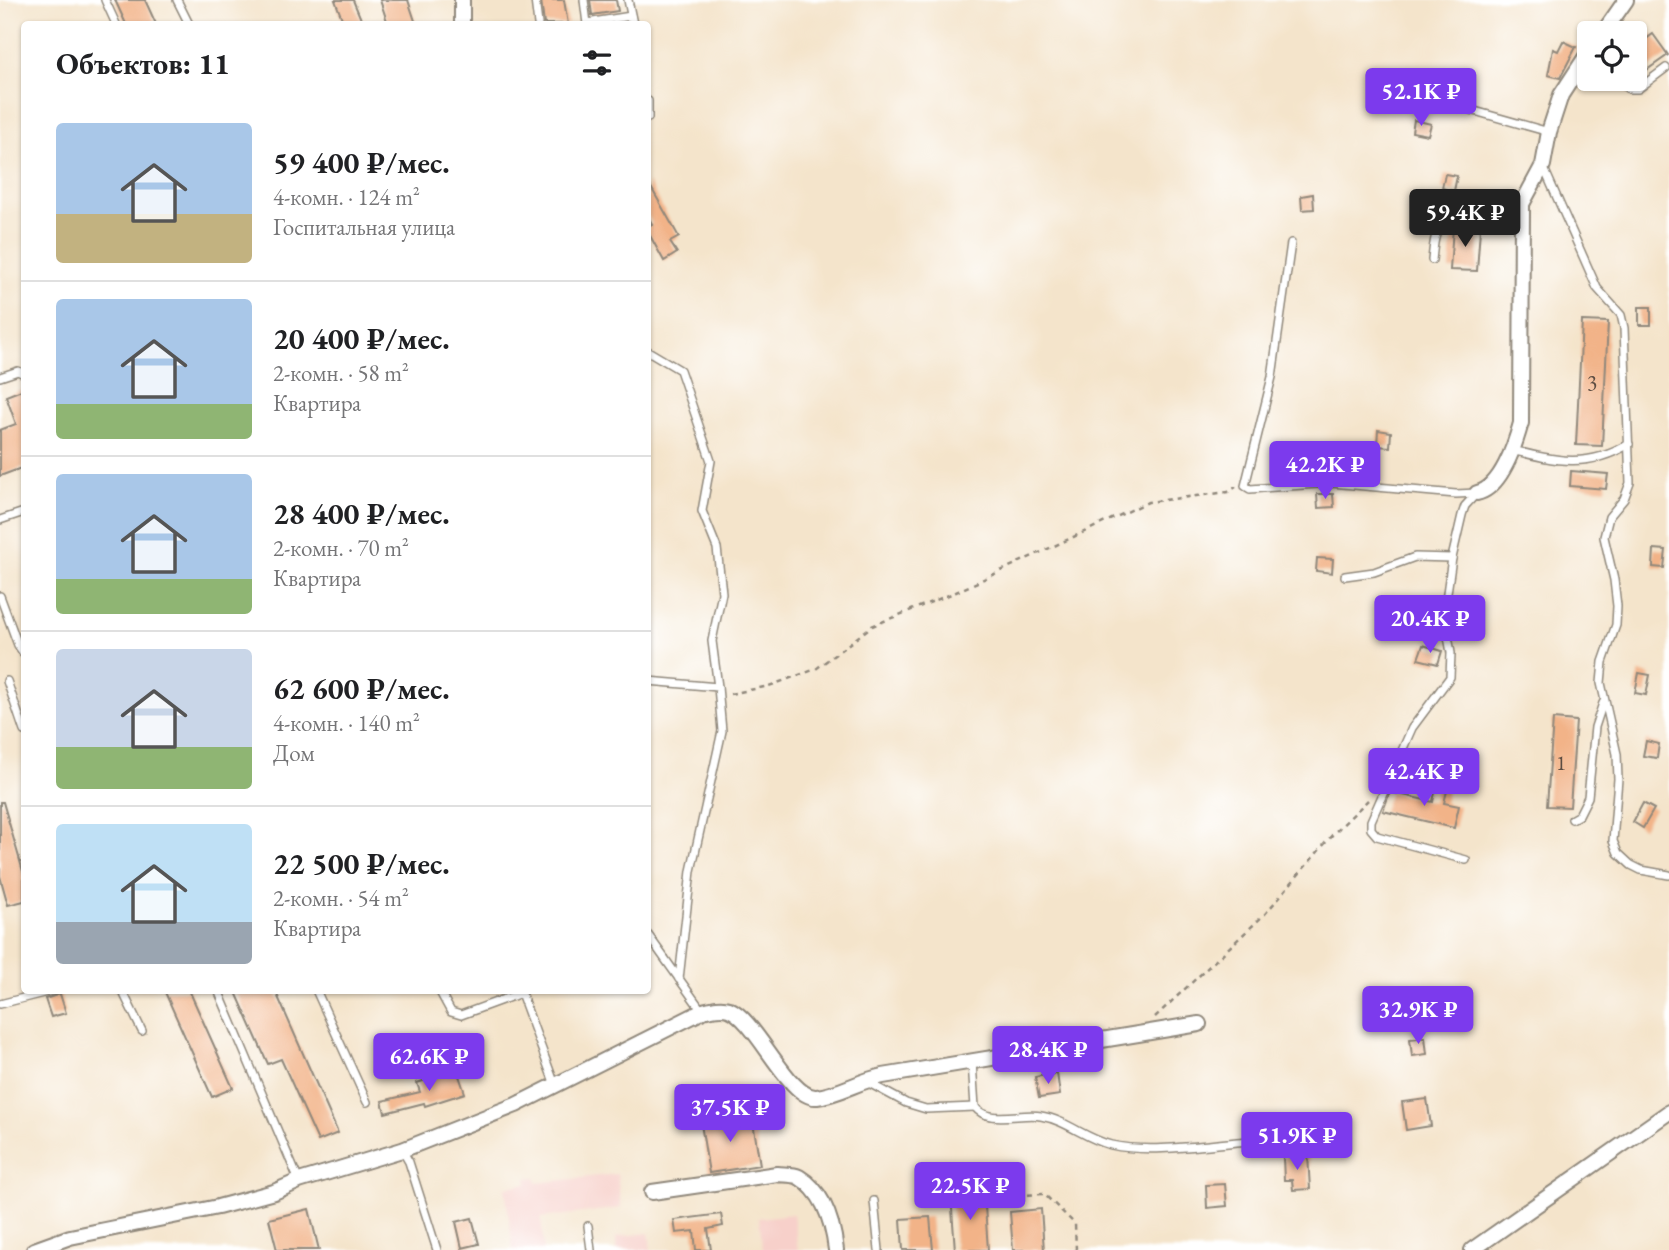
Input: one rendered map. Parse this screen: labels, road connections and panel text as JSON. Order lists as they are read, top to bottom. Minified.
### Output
{"house_numbers":["3","1"],"page":{"heading":"Объектов: 11","price":["52.1K ₽","59.4K ₽","42.2K ₽","20.4K ₽","42.4K ₽","32.9K ₽","28.4K ₽","62.6K ₽","37.5K ₽","51.9K ₽","22.5K ₽"],"list":[{"name":"59 400 ₽/мес.","note":"4-комн. · 124 m² · Госпитальная улица"},{"name":"20 400 ₽/мес.","note":"2-комн. · 58 m² · Квартира"},{"name":"28 400 ₽/мес.","note":"2-комн. · 70 m² · Квартира"},{"name":"62 600 ₽/мес.","note":"4-комн. · 140 m² · Дом"},{"name":"22 500 ₽/мес.","note":"2-комн. · 54 m² · Квартира"}]}}
